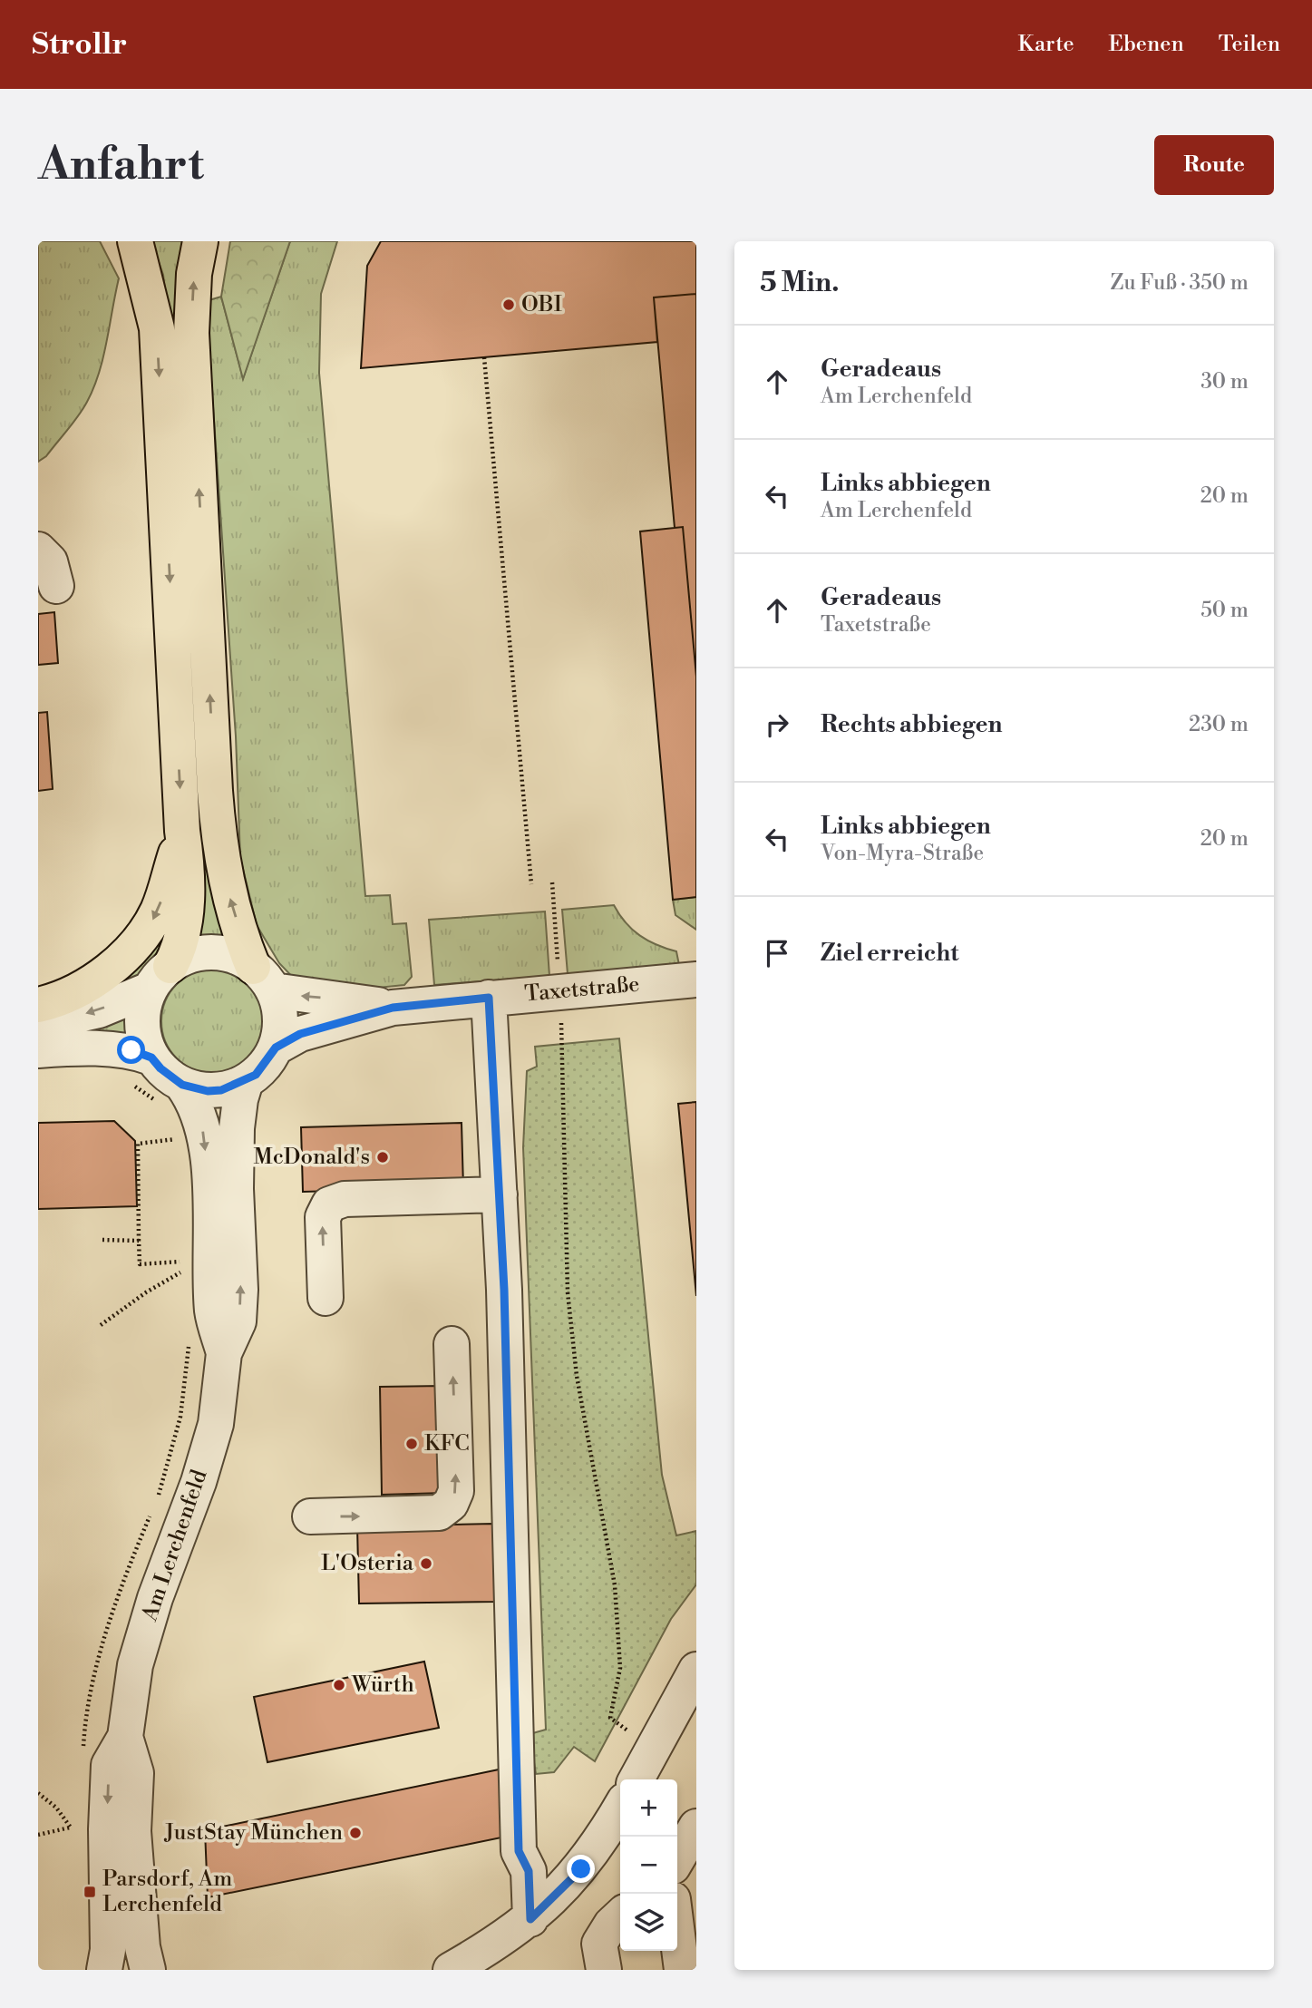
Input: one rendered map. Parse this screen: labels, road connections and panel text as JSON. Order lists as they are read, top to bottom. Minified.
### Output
{"streets":{"street":["Taxetstraße","Am Lerchenfeld"]},"crossings":[["Taxetstraße","Am Lerchenfeld"]],"places":{"other":["OBI","McDonald's","KFC","L'Osteria","Würth","JustStay München"],"transit":["Parsdorf, Am Lerchenfeld"]},"page":{"header":"Strollr","nav":["Karte","Ebenen","Teilen"],"buttons":"Route","title":"Anfahrt","heading":["5 Min.","Zu Fuß · 350 m"],"list":[["Geradeaus","Am Lerchenfeld","30 m"],["Links abbiegen","Am Lerchenfeld","20 m"],["Geradeaus","Taxetstraße","50 m"],["Rechts abbiegen","230 m"],["Links abbiegen","Von-Myra-Straße","20 m"],"Ziel erreicht"],"map_buttons":["+","−"]}}
